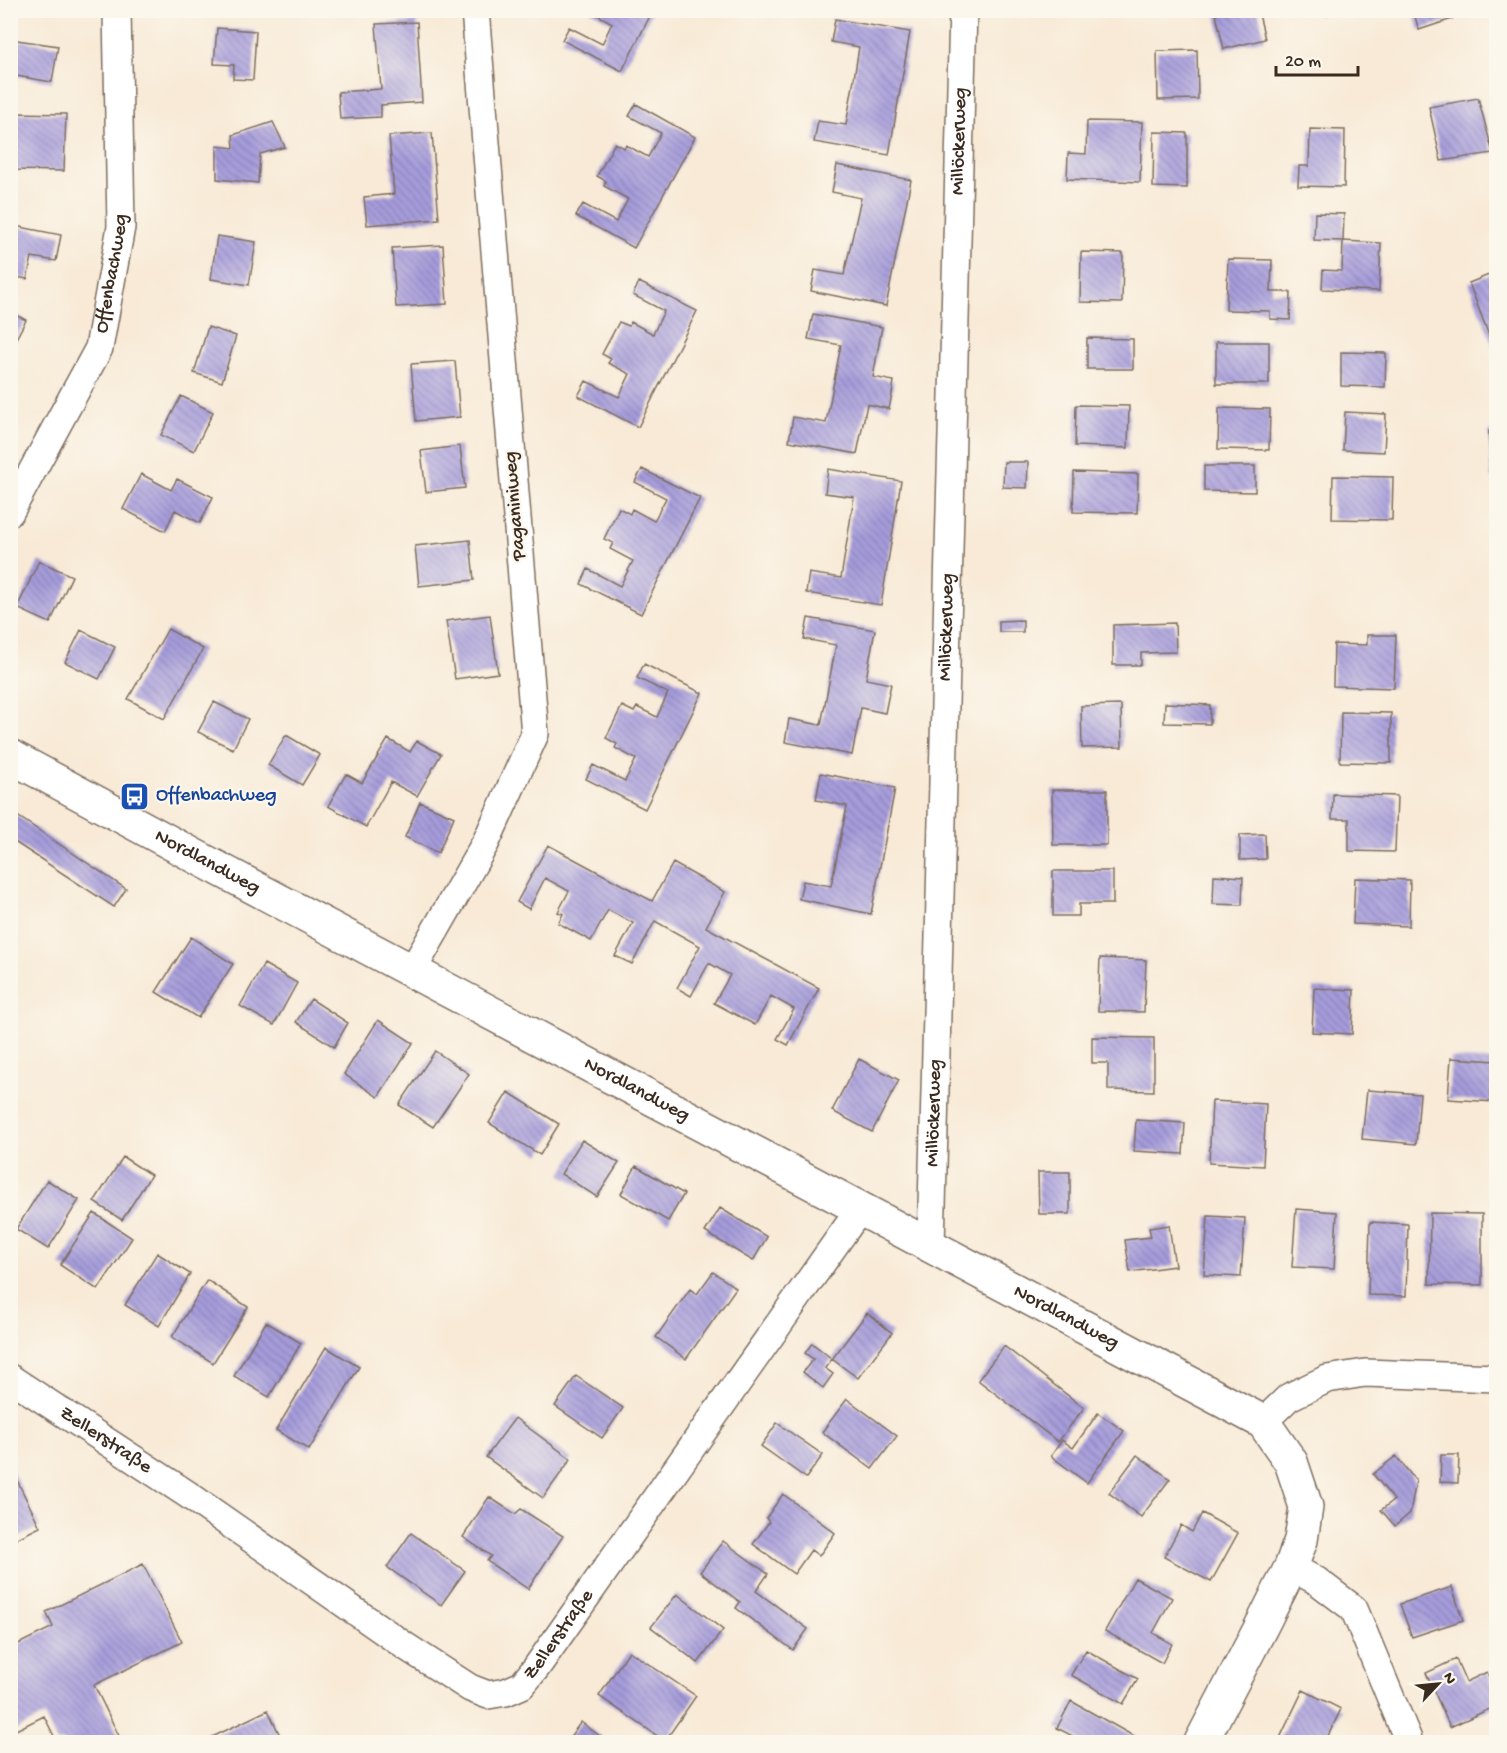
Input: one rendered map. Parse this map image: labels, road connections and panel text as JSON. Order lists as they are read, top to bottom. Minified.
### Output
{"streets":{"street":["Millöckerweg","Offenbachweg","Paganiniweg","Nordlandweg","Zellerstraße"]},"crossings":[["Millöckerweg","Nordlandweg"],["Paganiniweg","Nordlandweg"],["Nordlandweg","Zellerstraße"]],"places":{"bus stop":["Offenbachweg"]},"scale_bar":"20 m","north":"top right"}
